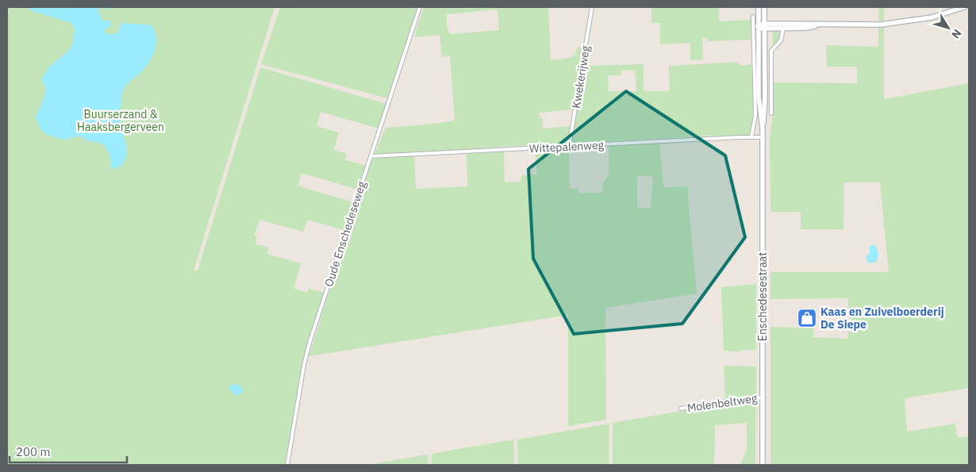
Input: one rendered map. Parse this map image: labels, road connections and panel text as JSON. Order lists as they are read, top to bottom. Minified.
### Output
{"streets":{"street":["Kwekerijweg","Wittepalenweg","Oude Enschedeseweg","Enschedesestraat","Molenbeltweg"]},"crossings":[["Kwekerijweg","Wittepalenweg"],["Wittepalenweg","Oude Enschedeseweg"],["Wittepalenweg","Enschedesestraat"],["Enschedesestraat","Molenbeltweg"]],"parks":["Buurserzand & Haaksbergerveen"],"places":{"shop":["Kaas en Zuivelboerderij De Siepe"]},"scale_bar":"200 m","north":"bottom right"}
